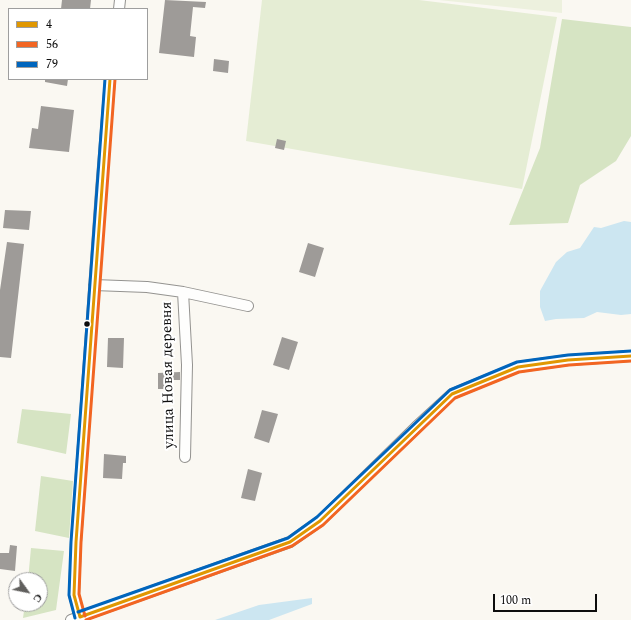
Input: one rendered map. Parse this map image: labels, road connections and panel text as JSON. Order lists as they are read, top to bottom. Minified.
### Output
{"streets":{"street":["улица Новая деревня"]},"lines":["transit line 4","transit line 56","transit line 79"],"legend":["4","56","79"],"scale_bar":"100 m","north":"bottom right"}
